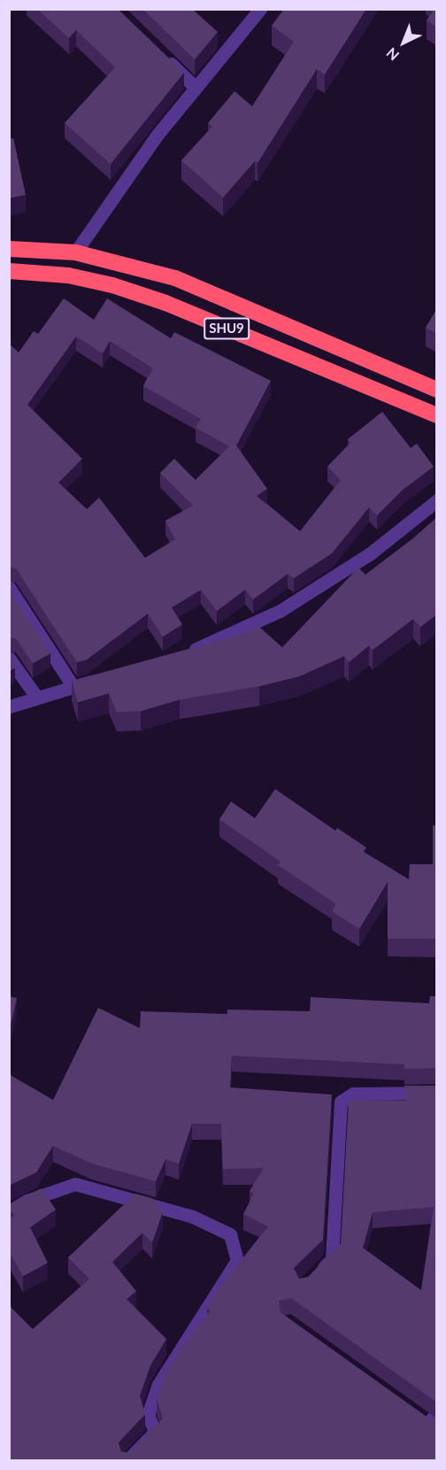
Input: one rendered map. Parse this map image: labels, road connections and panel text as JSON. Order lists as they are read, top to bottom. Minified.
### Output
{"streets":{"highway":["SHU9"]},"north":"bottom left"}
